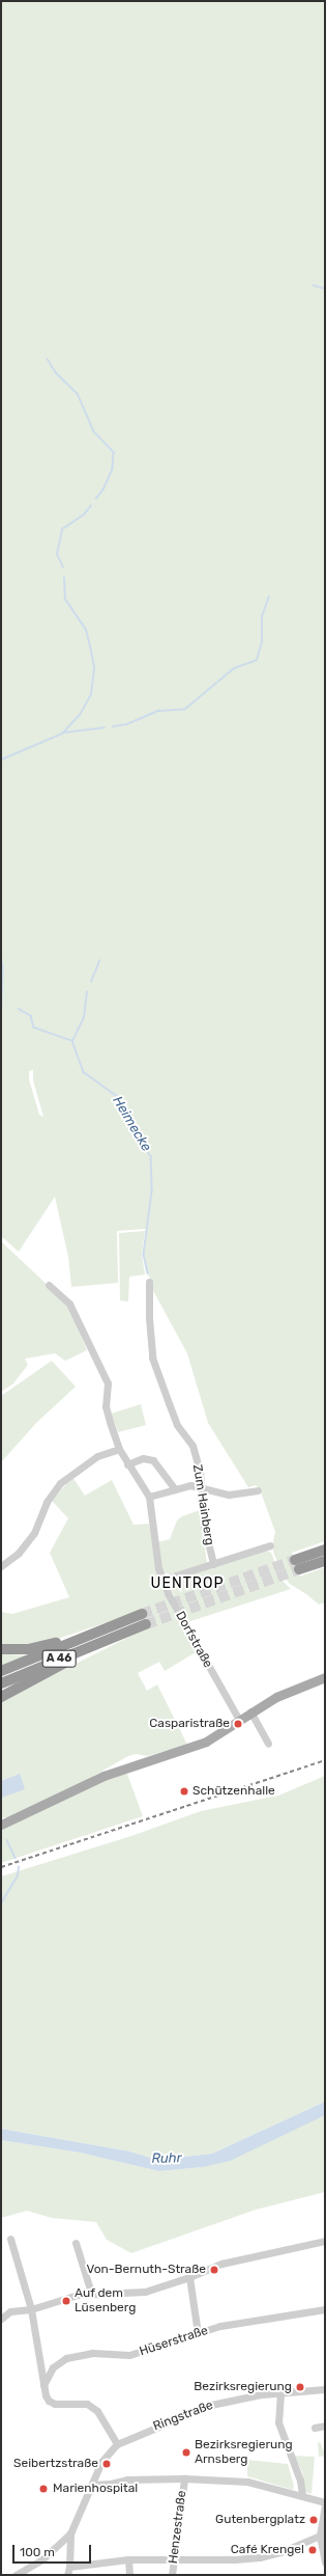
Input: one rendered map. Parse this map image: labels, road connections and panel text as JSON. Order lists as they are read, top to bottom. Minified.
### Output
{"streets":{"highway":["A 46"],"street":["Zum Hainberg","Dorfstraße","Hüserstraße","Ringstraße","Henzestraße"]},"crossings":[["Zum Hainberg","Dorfstraße"]],"districts":["UENTROP"],"water":["Heimecke","Ruhr"],"places":["Casparistraße","Schützenhalle","Von-Bernuth-Straße","Auf dem Lüsenberg","Bezirksregierung","Bezirksregierung Arnsberg","Seibertzstraße","Marienhospital","Gutenbergplatz","Café Krengel"],"scale_bar":"100 m"}
